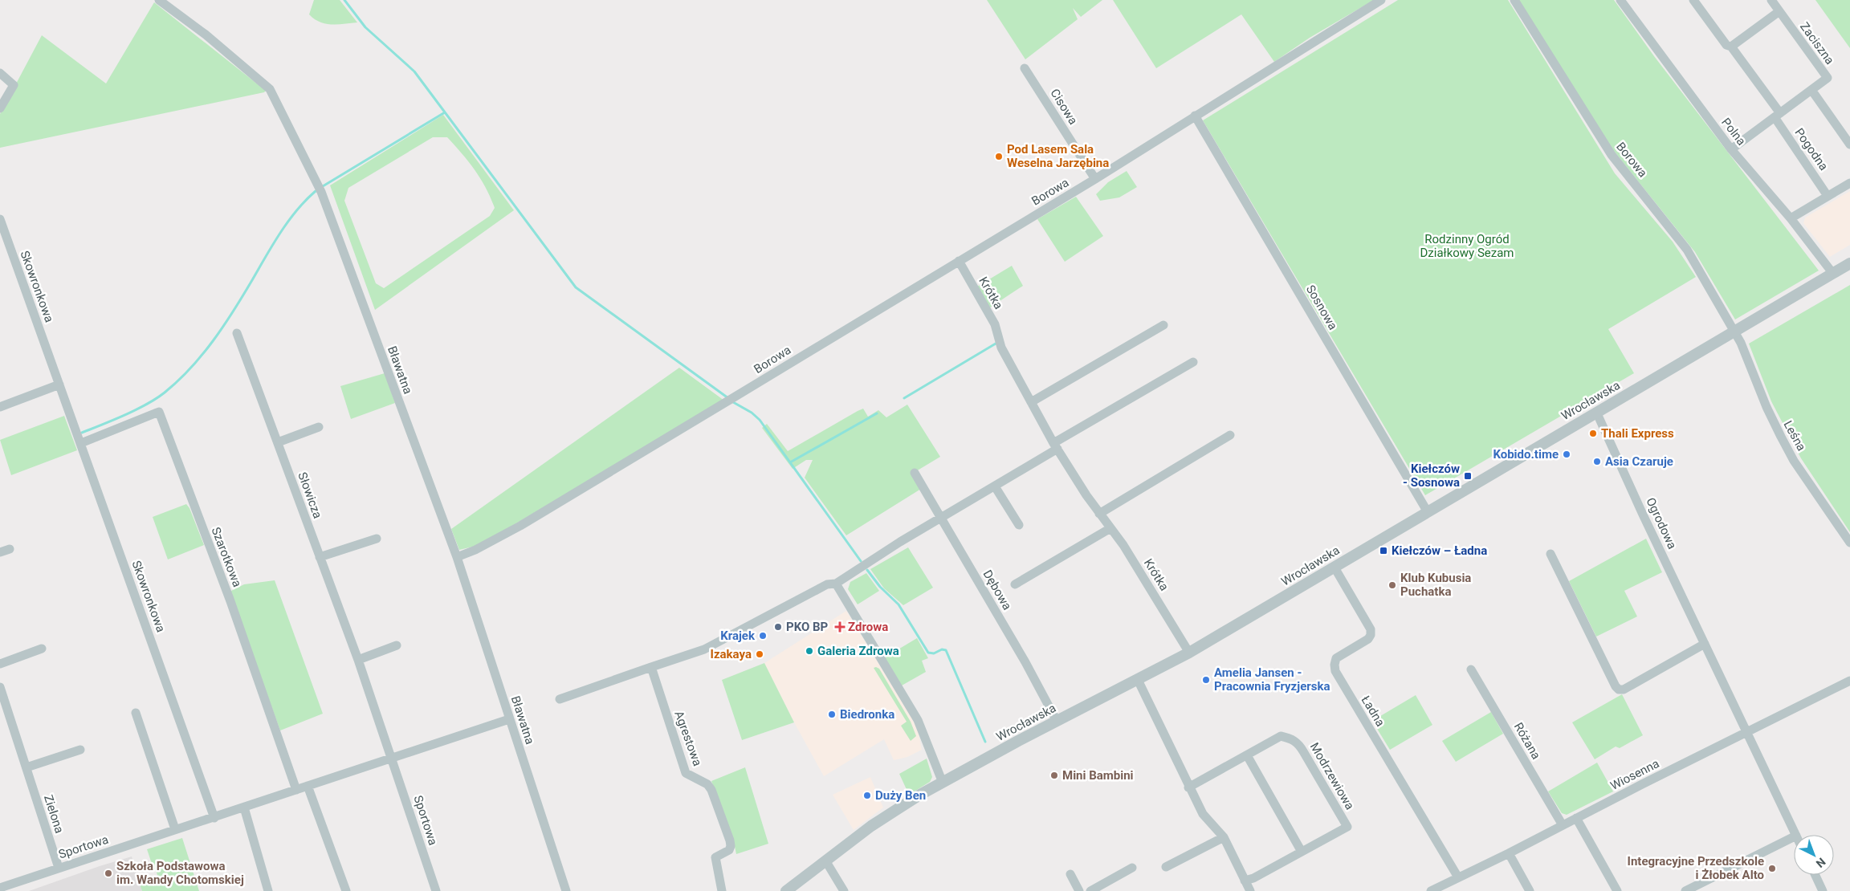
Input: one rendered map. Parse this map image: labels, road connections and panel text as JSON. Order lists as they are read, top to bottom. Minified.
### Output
{"streets":{"street":["Zaciszna","Cisowa","Polna","Pogodna","Borowa","Skowronkowa","Krótka","Sosnowa","Bławatna","Wrocławska","Leśna","Słowicza","Ogrodowa","Szarotkowa","Dębowa","Ładna","Agrestowa","Różana","Wiosenna","Modrzewiowa","Zielona","Sportowa"]},"crossings":[["Cisowa","Borowa"],["Polna","Wrocławska"],["Borowa","Krótka"],["Borowa","Sosnowa"],["Borowa","Bławatna"],["Borowa","Wrocławska"],["Borowa","Leśna"],["Skowronkowa","Szarotkowa"],["Skowronkowa","Sportowa"],["Krótka","Wrocławska"],["Sosnowa","Wrocławska"],["Bławatna","Sportowa"],["Wrocławska","Leśna"],["Wrocławska","Ogrodowa"],["Wrocławska","Dębowa"],["Wrocławska","Ładna"],["Słowicza","Sportowa"],["Ogrodowa","Wiosenna"],["Szarotkowa","Sportowa"],["Ładna","Wiosenna"],["Różana","Wiosenna"],["Zielona","Sportowa"]],"parks":["Rodzinny Ogród Działkowy Sezam"],"places":{"other":["Pod Lasem Sala Weselna Jarzębina","Thali Express","Kobido.time","Asia Czaruje","Klub Kubusia Puchatka","PKO BP","Krajek","Galeria Zdrowa","Izakaya","Amelia Jansen - Pracownia Fryzjerska","Biedronka","Mini Bambini","Duży Ben","Integracyjne Przedszkole i Żłobek Alto","Szkoła Podstawowa im. Wandy Chotomskiej"],"transit":["Kiełczów - Sosnowa","Kiełczów – Ładna"],"health":["Zdrowa"]},"north":"bottom right"}
